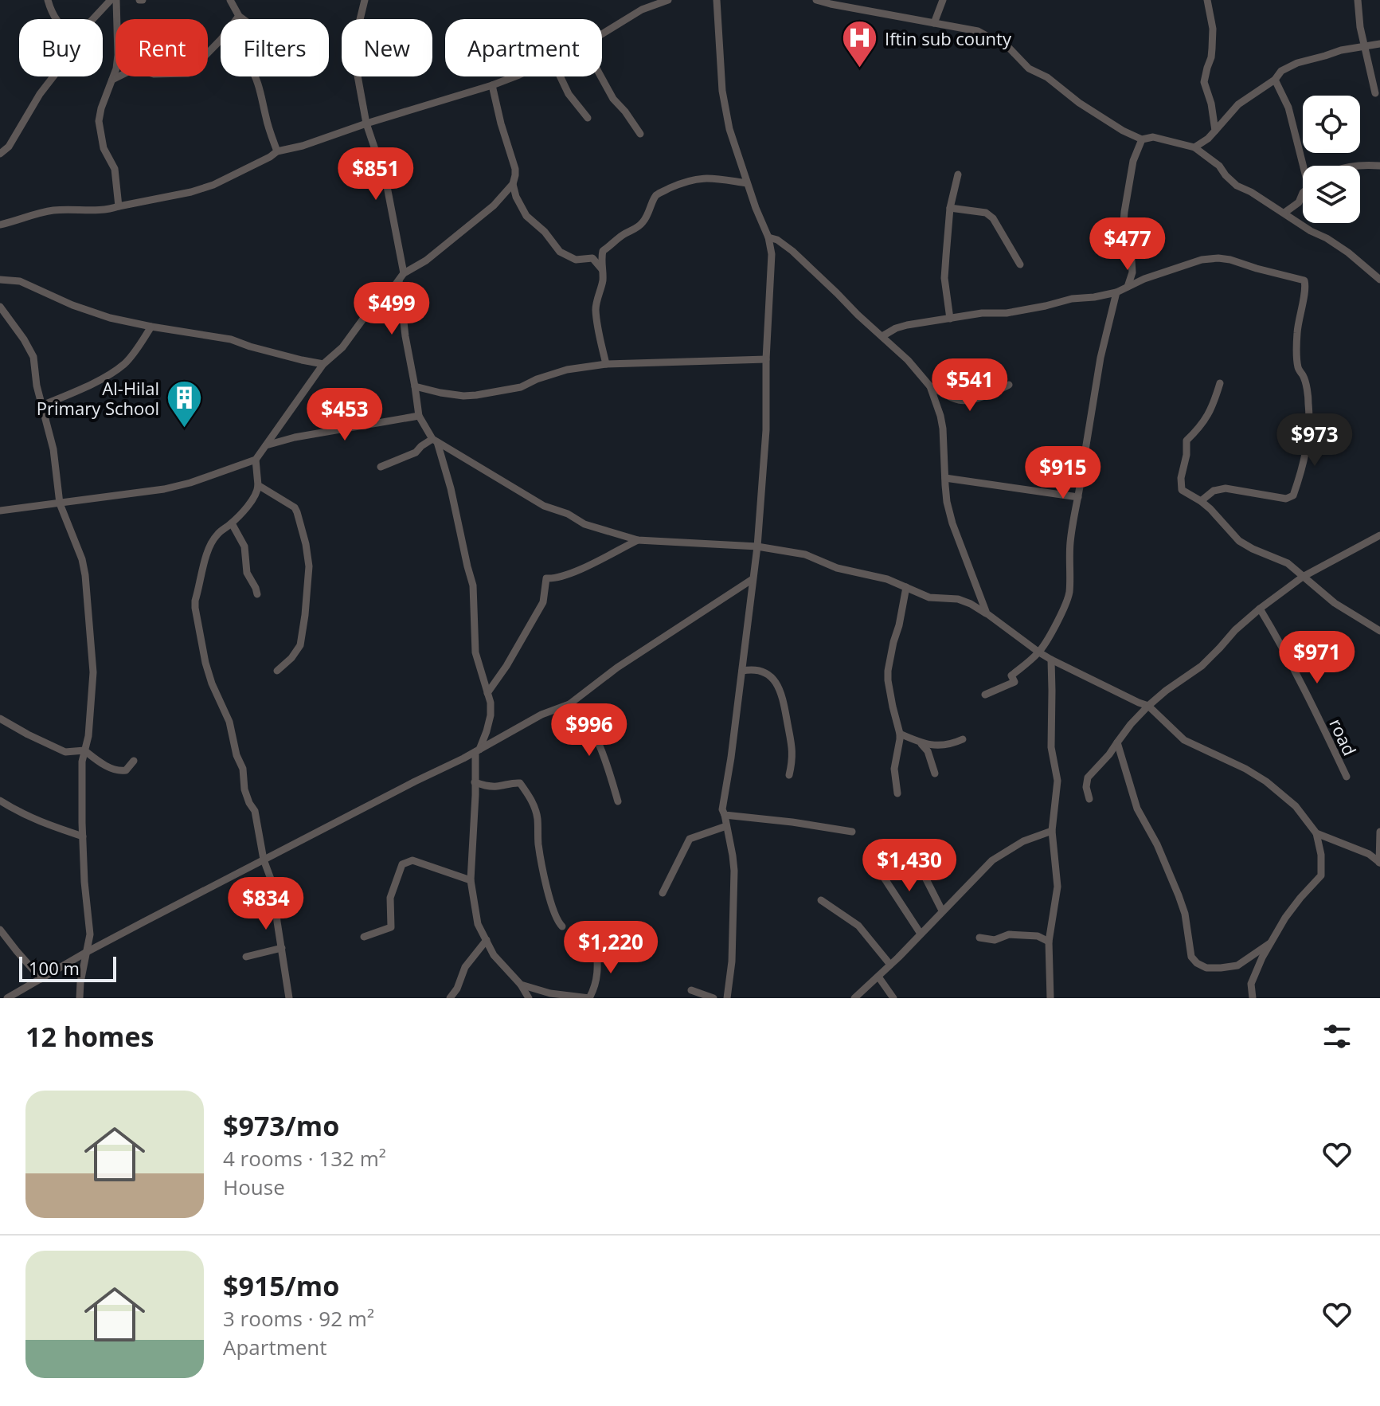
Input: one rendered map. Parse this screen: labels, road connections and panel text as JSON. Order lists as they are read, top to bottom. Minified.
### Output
{"streets":{"street":["road"]},"places":{"hospital":["Iftin sub county"],"building":["Al-Hilal Primary School"]},"scale_bar":"100 m","page":{"chip":["Buy","Rent","Filters","New","Apartment"],"price":["$851","$477","$499","$541","$453","$973","$915","$971","$996","$1,430","$834","$1,220"],"scale":"100 m","heading":"12 homes","list":[{"name":"$973/mo","note":"4 rooms · 132 m² · House"},{"name":"$915/mo","note":"3 rooms · 92 m² · Apartment"}]}}
